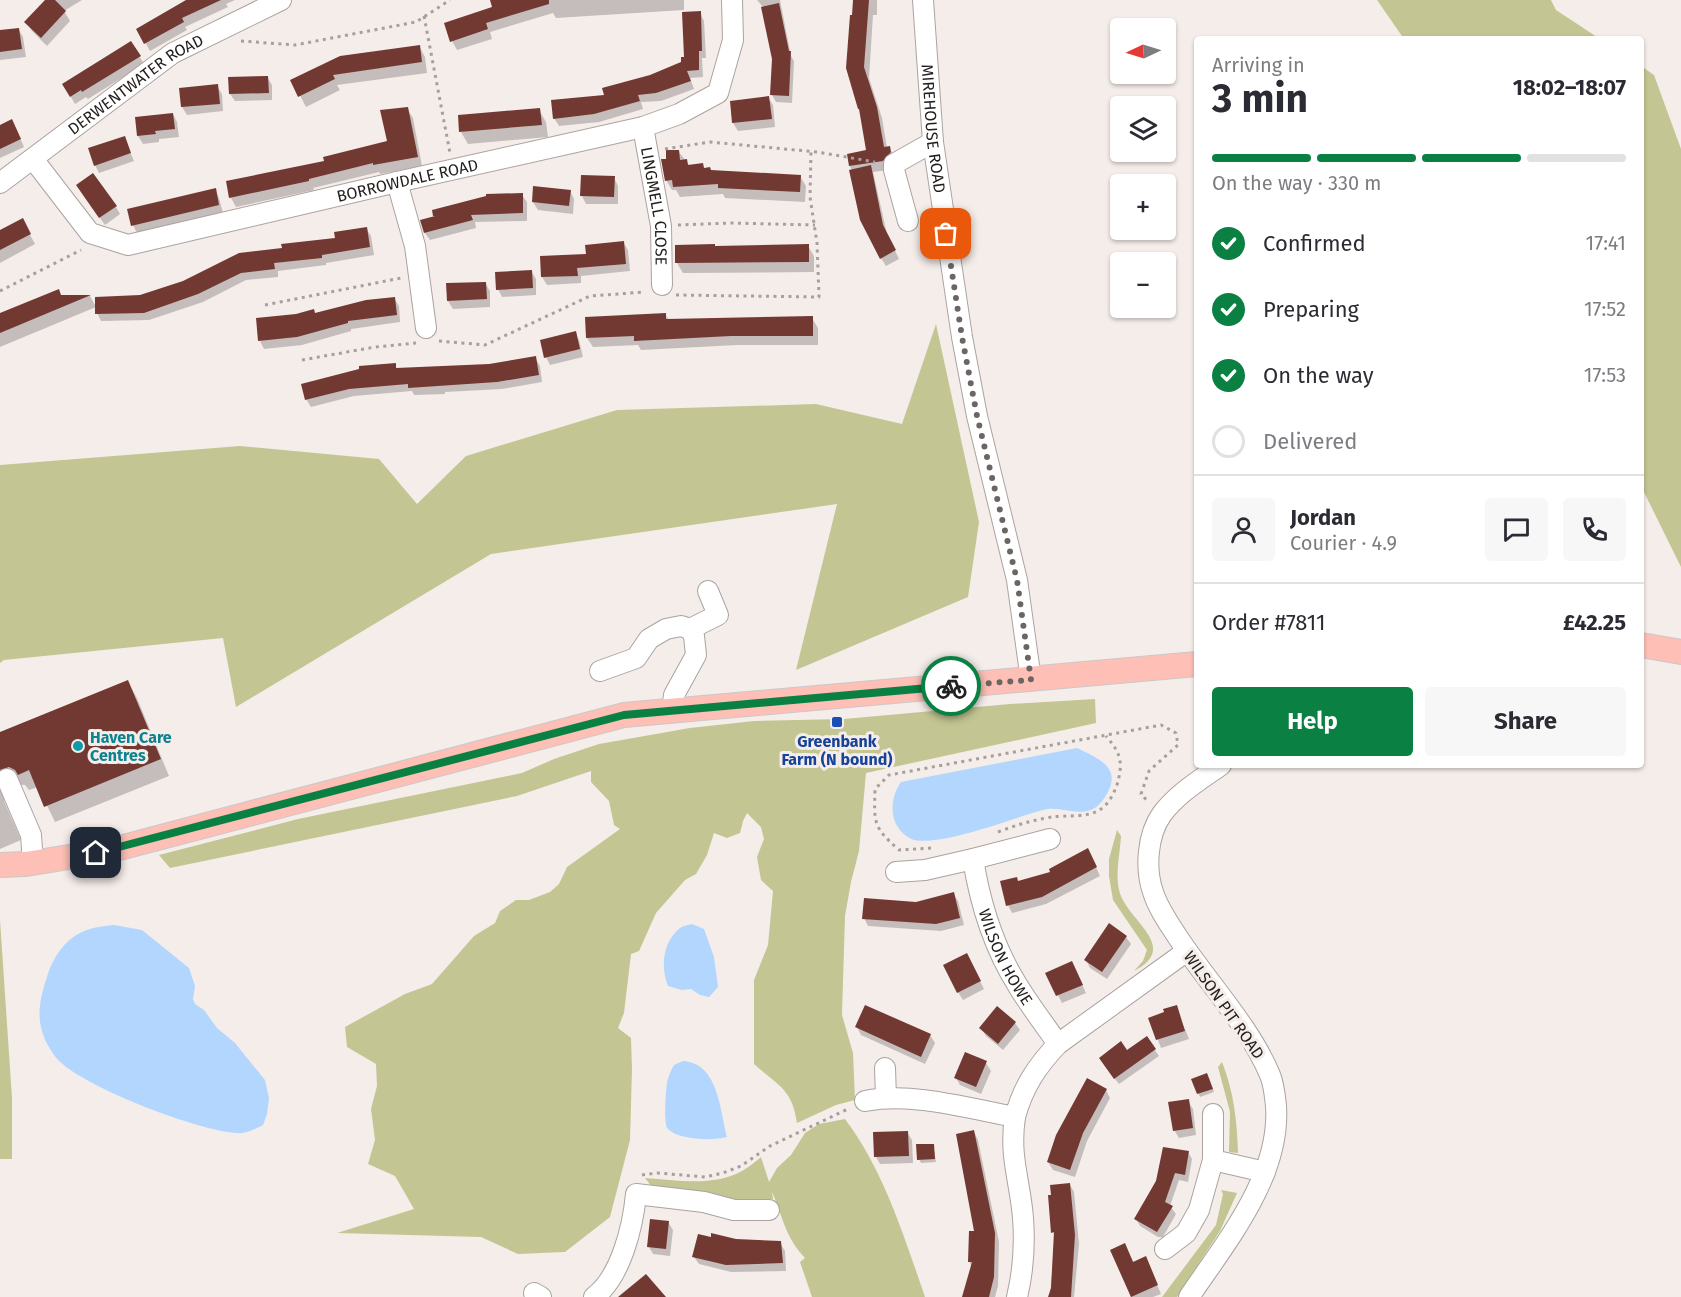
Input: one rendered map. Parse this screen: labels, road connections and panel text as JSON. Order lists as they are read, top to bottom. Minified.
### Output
{"streets":{"street":["DERWENTWATER ROAD","MIREHOUSE ROAD","BORROWDALE ROAD","LINGMELL CLOSE","WILSON HOWE","WILSON PIT ROAD"]},"crossings":[["BORROWDALE ROAD","LINGMELL CLOSE"]],"places":{"transit":["Greenbank Farm (N bound)"],"other":["Haven Care Centres"]},"north":"left","page":{"map_buttons":["+","−"],"heading":["3 min","Arriving in","18:02–18:07"],"panel":["Jordan","Courier · 4.9","Order #7811","£42.25"],"bar":"On the way · 330 m","list":[["Confirmed","17:41"],["Preparing","17:52"],["On the way","17:53"],"Delivered"],"buttons":["Help","Share"]}}
